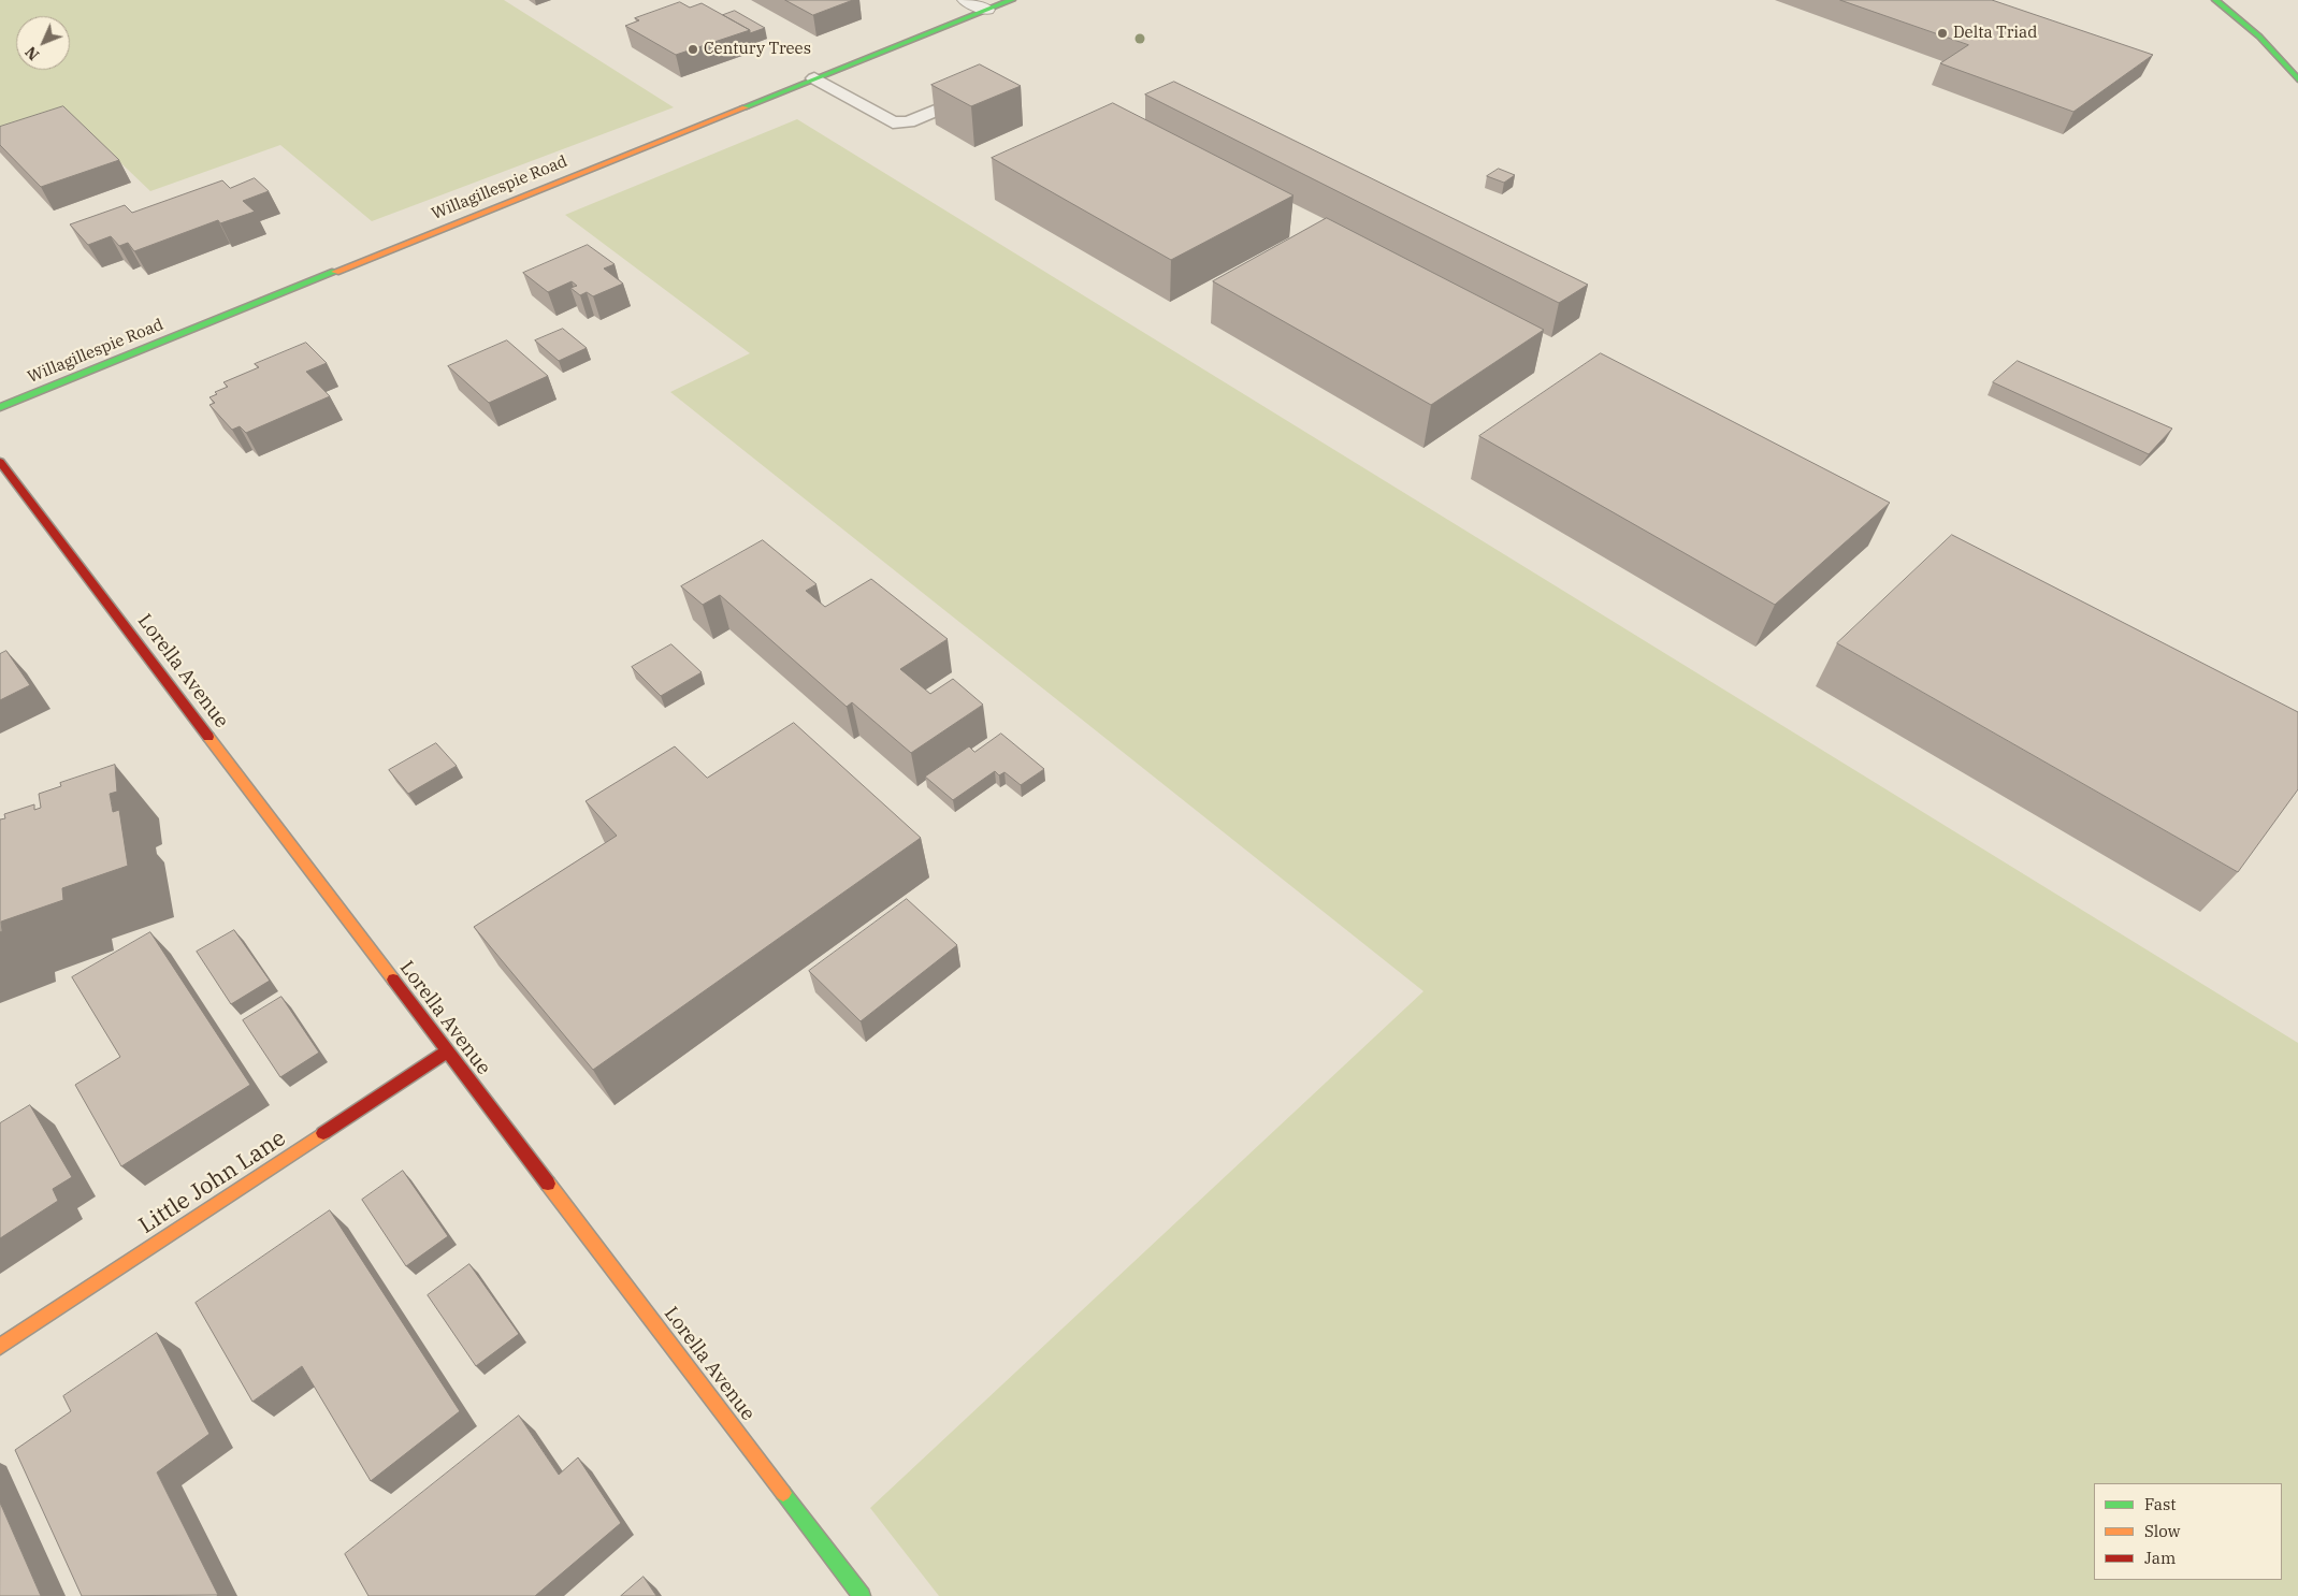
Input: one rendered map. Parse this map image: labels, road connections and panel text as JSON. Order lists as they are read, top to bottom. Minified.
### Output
{"streets":{"main road":["Willagillespie Road","Lorella Avenue","Little John Lane"]},"crossings":[["Lorella Avenue","Little John Lane"]],"places":["Delta Triad","Century Trees"],"legend":["Fast","Slow","Jam"],"north":"bottom left"}
